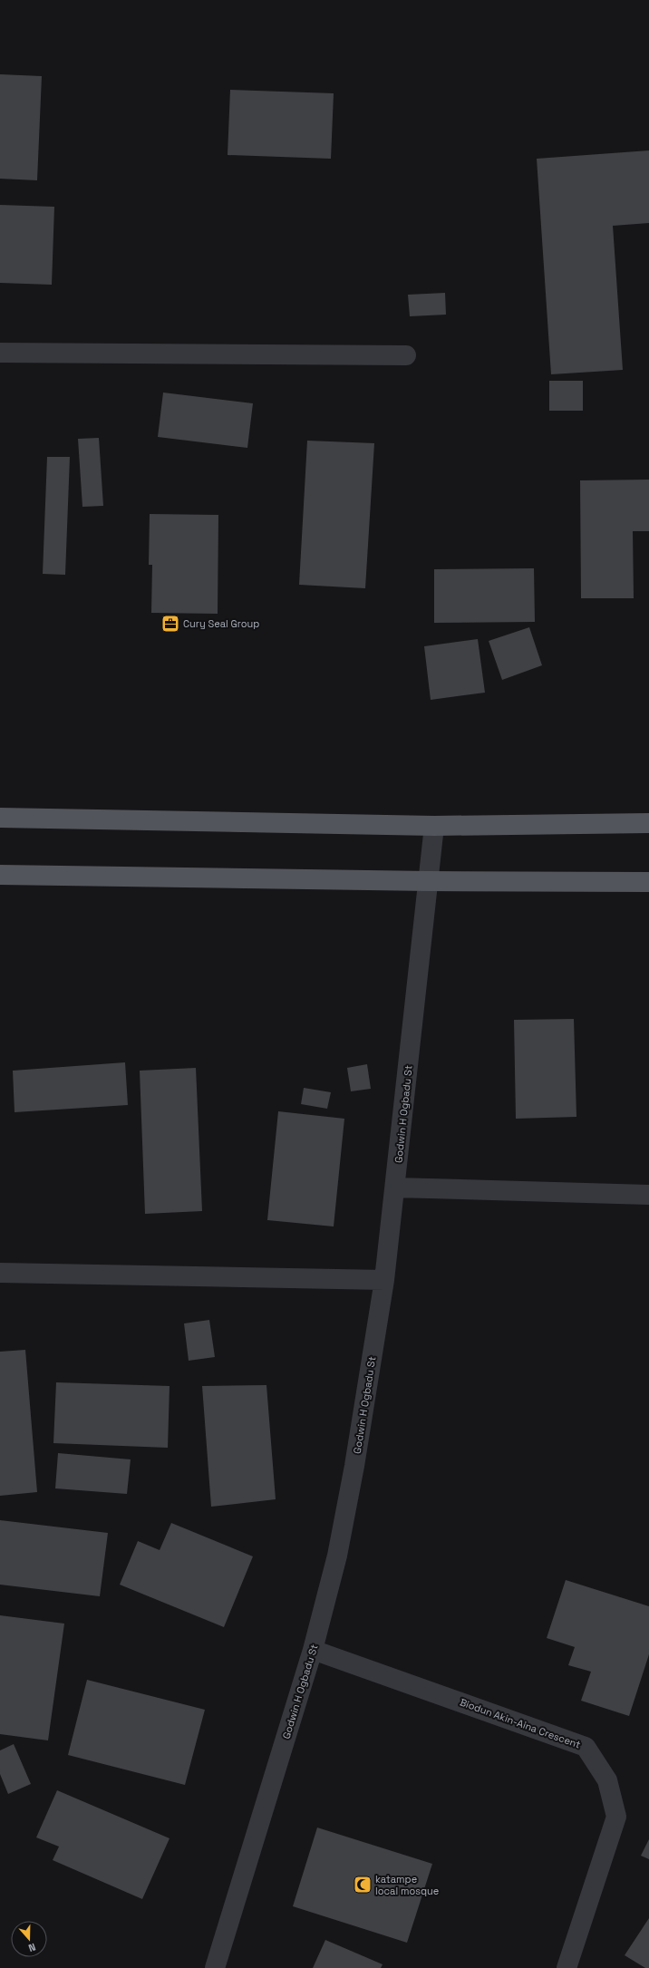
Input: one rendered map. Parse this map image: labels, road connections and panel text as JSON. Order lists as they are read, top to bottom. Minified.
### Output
{"streets":{"street":["Godwin H Ogbadu St","Biodun Akin-Aina Crescent"]},"crossings":[["Godwin H Ogbadu St","Biodun Akin-Aina Crescent"]],"places":{"office":["Cury Seal Group"],"mosque":["katampe local mosque"]},"north":"bottom"}
